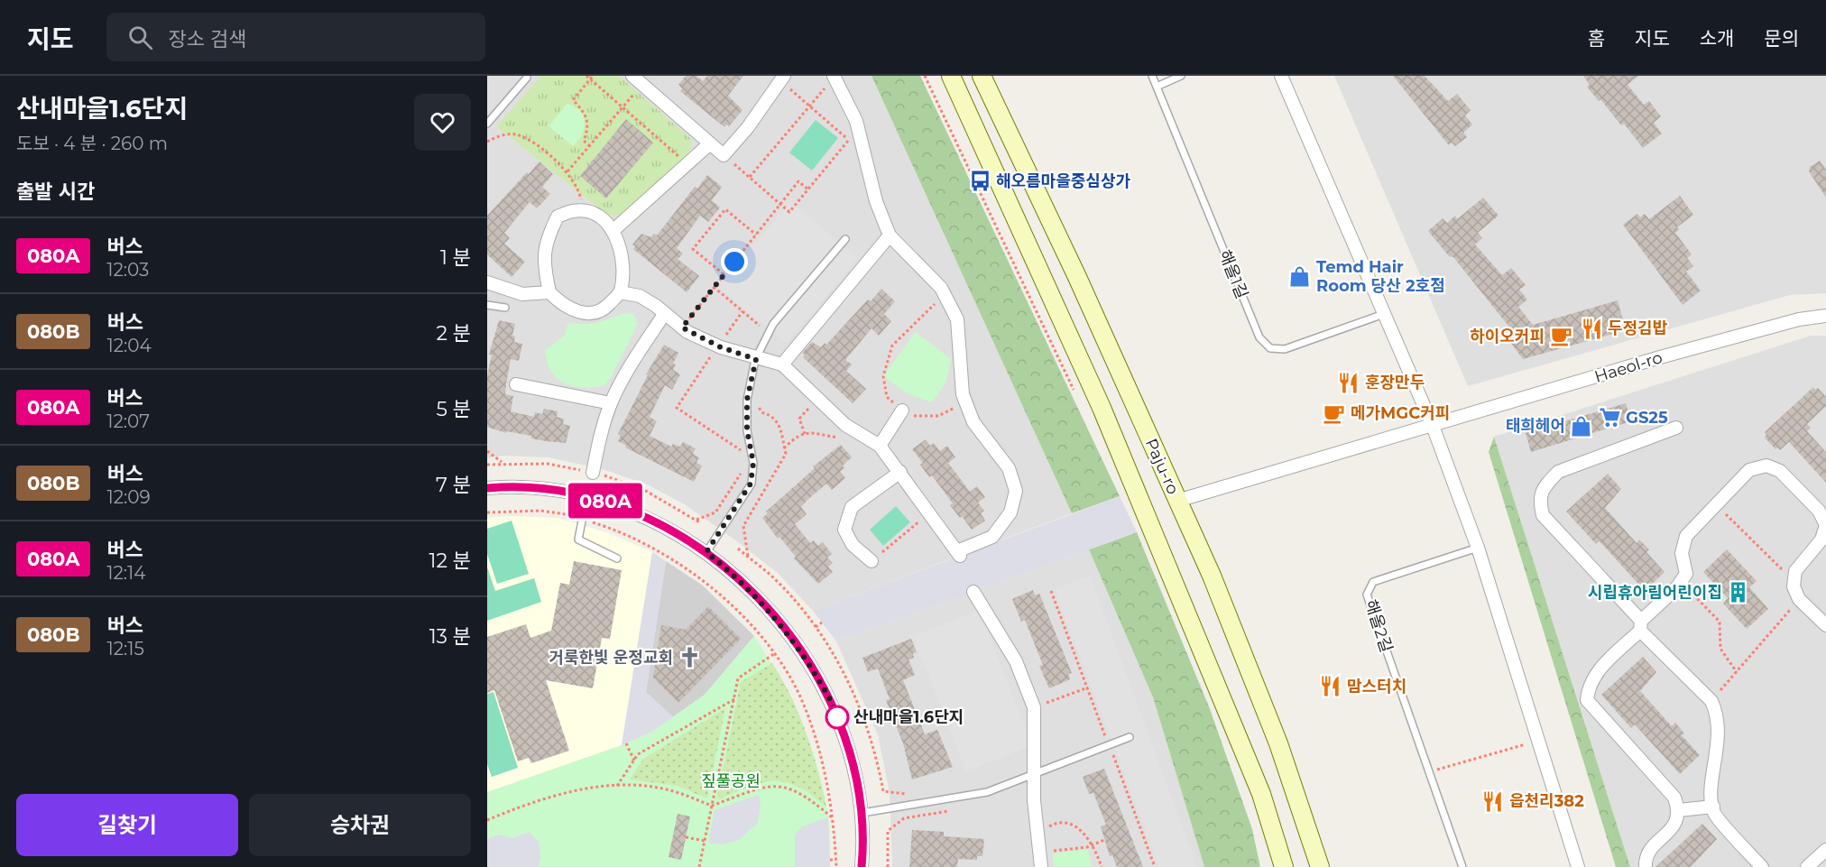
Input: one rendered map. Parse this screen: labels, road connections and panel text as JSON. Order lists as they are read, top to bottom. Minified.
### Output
{"streets":{"main road":["Paju-ro"],"street":["Haeol-ro"],"lane":["해올1길","해올2길"]},"crossings":[["Haeol-ro","Paju-ro"]],"parks":["짚풀공원"],"places":{"bus stop":["해오름마을중심상가"],"shop":["Temd Hair Room 당산 2호점","태희헤어"],"restaurant":["두정김밥","훈장만두","맘스터치","읍천리382"],"cafe":["하이오커피","메가MGC커피"],"supermarket":["GS25"],"building":["시립휴아림어린이집"],"church":["거룩한빛 운정교회"],"other":["산내마을1.6단지"]},"lines":["bus line 080A"],"page":{"header":"지도","search":"장소 검색","nav":["홈","지도","소개","문의"],"heading":[["산내마을1.6단지","도보 · 4 분 · 260 m"],"출발 시간"],"on_map":"080A","list":[{"mark":"080A","name":"버스","note":"12:03","value":"1 분"},{"mark":"080B","name":"버스","note":"12:04","value":"2 분"},{"mark":"080A","name":"버스","note":"12:07","value":"5 분"},{"mark":"080B","name":"버스","note":"12:09","value":"7 분"},{"mark":"080A","name":"버스","note":"12:14","value":"12 분"},{"mark":"080B","name":"버스","note":"12:15","value":"13 분"}],"buttons":["길찾기","승차권"]}}
